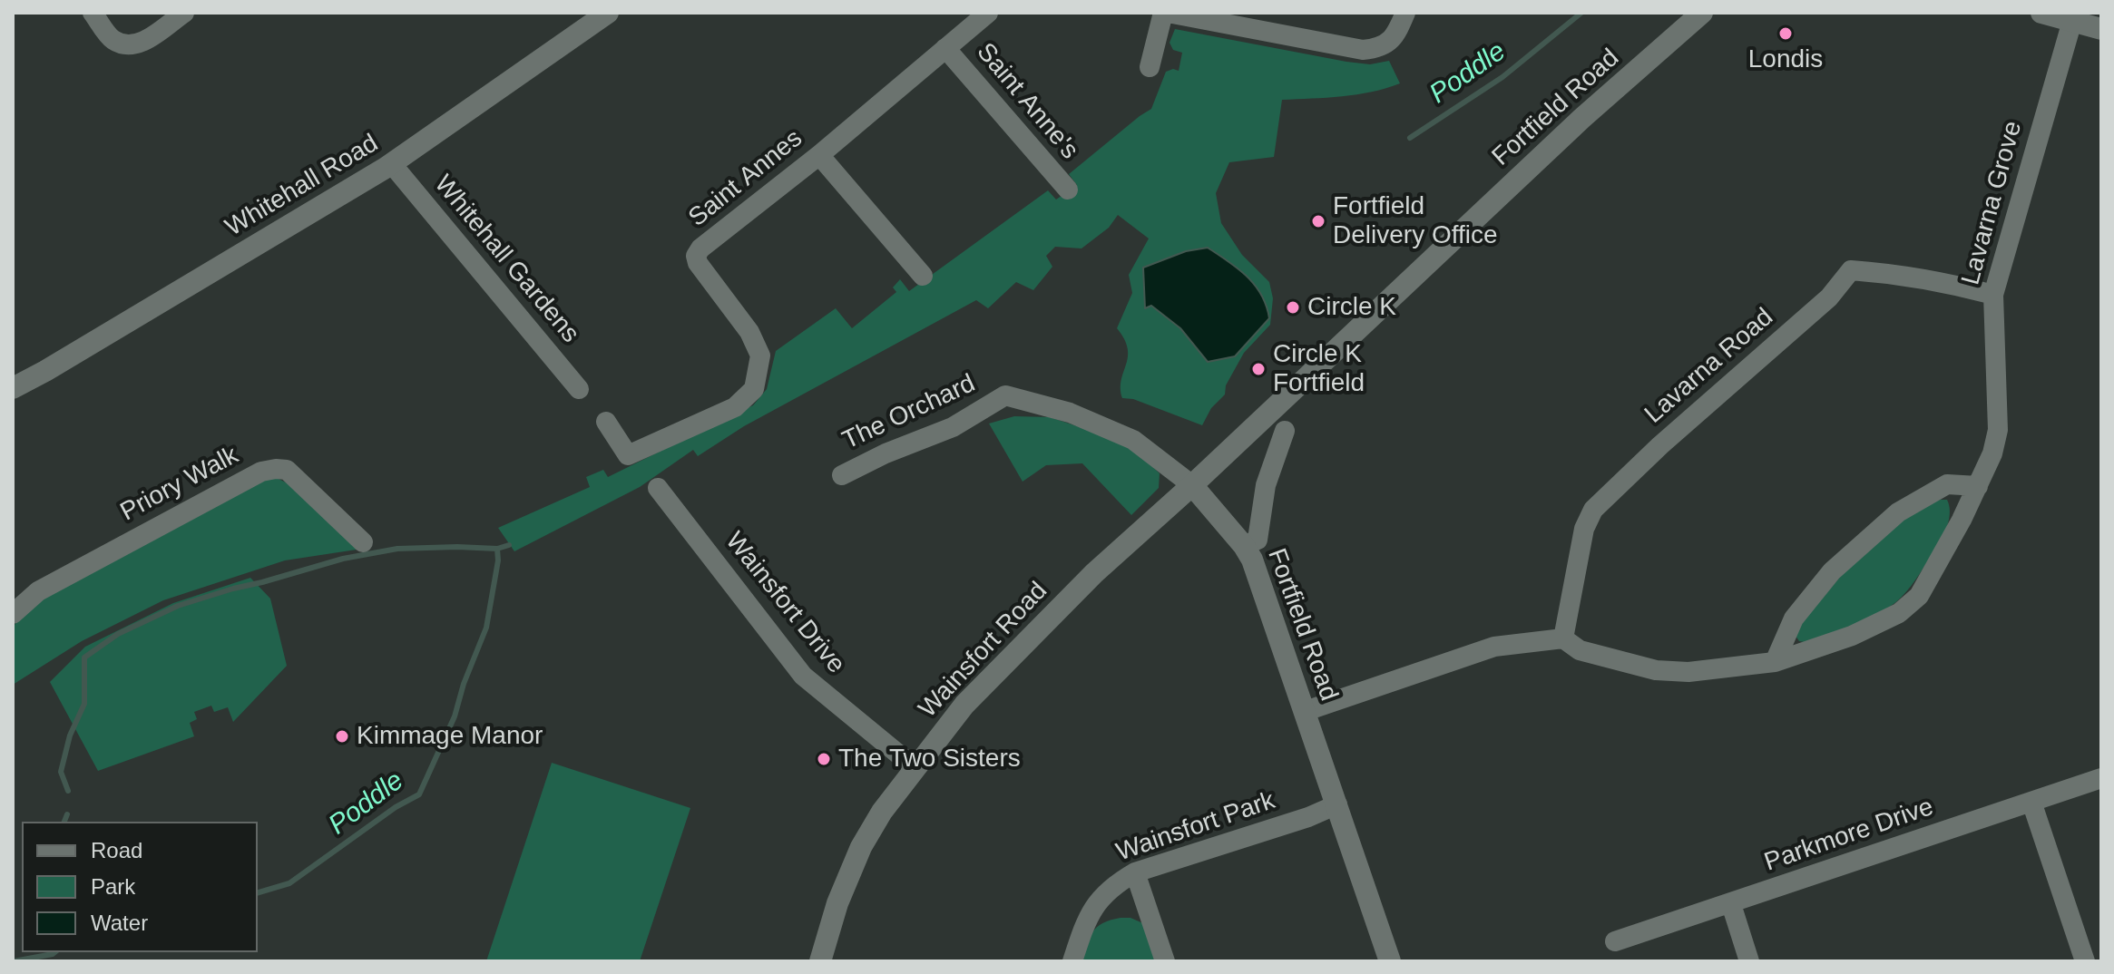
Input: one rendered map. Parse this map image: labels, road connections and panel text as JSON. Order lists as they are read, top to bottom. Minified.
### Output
{"streets":{"main road":["Fortfield Road","Whitehall Road","Wainsfort Road"],"street":["Saint Anne's","Saint Annes","Lavarna Grove","Whitehall Gardens","Lavarna Road","The Orchard","Priory Walk","Wainsfort Drive","Wainsfort Park","Parkmore Drive"]},"crossings":[["Saint Anne's","Saint Annes"],["Fortfield Road","The Orchard"],["Fortfield Road","Wainsfort Road"],["Fortfield Road","Wainsfort Park"],["Whitehall Road","Whitehall Gardens"],["Lavarna Grove","Lavarna Road"],["The Orchard","Wainsfort Road"],["Wainsfort Drive","Wainsfort Road"]],"water":["Poddle"],"places":["Londis","Fortfield Delivery Office","Circle K","Circle K Fortfield","Kimmage Manor","The Two Sisters"],"legend":["Road","Park","Water"]}
